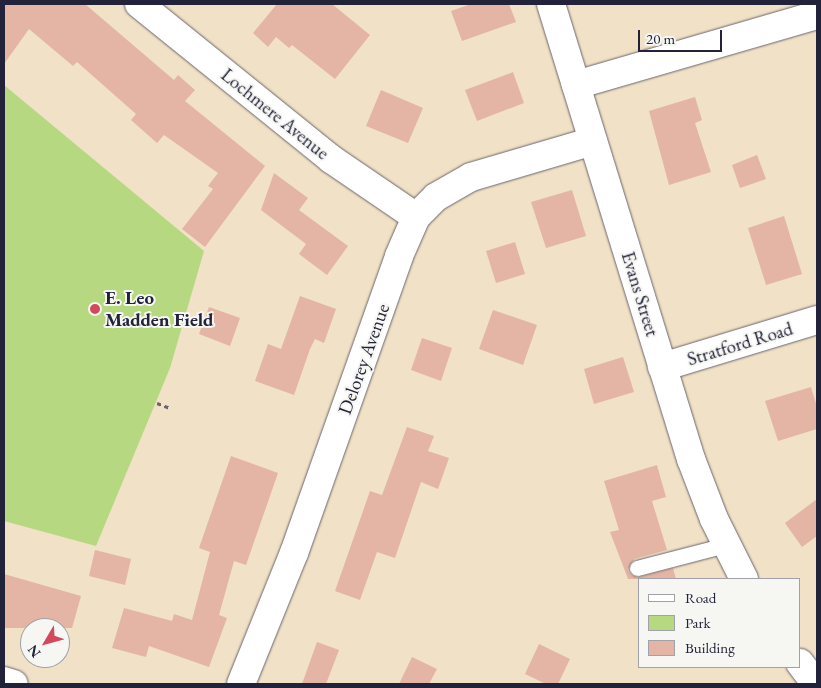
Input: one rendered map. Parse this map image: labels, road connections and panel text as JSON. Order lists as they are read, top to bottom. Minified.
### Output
{"streets":{"street":["Lochmere Avenue","Evans Street","Stratford Road","Delorey Avenue"]},"crossings":[["Lochmere Avenue","Delorey Avenue"],["Evans Street","Stratford Road"],["Evans Street","Delorey Avenue"]],"places":["E. Leo Madden Field"],"legend":["Road","Park","Building"],"scale_bar":"20 m","north":"bottom left"}
